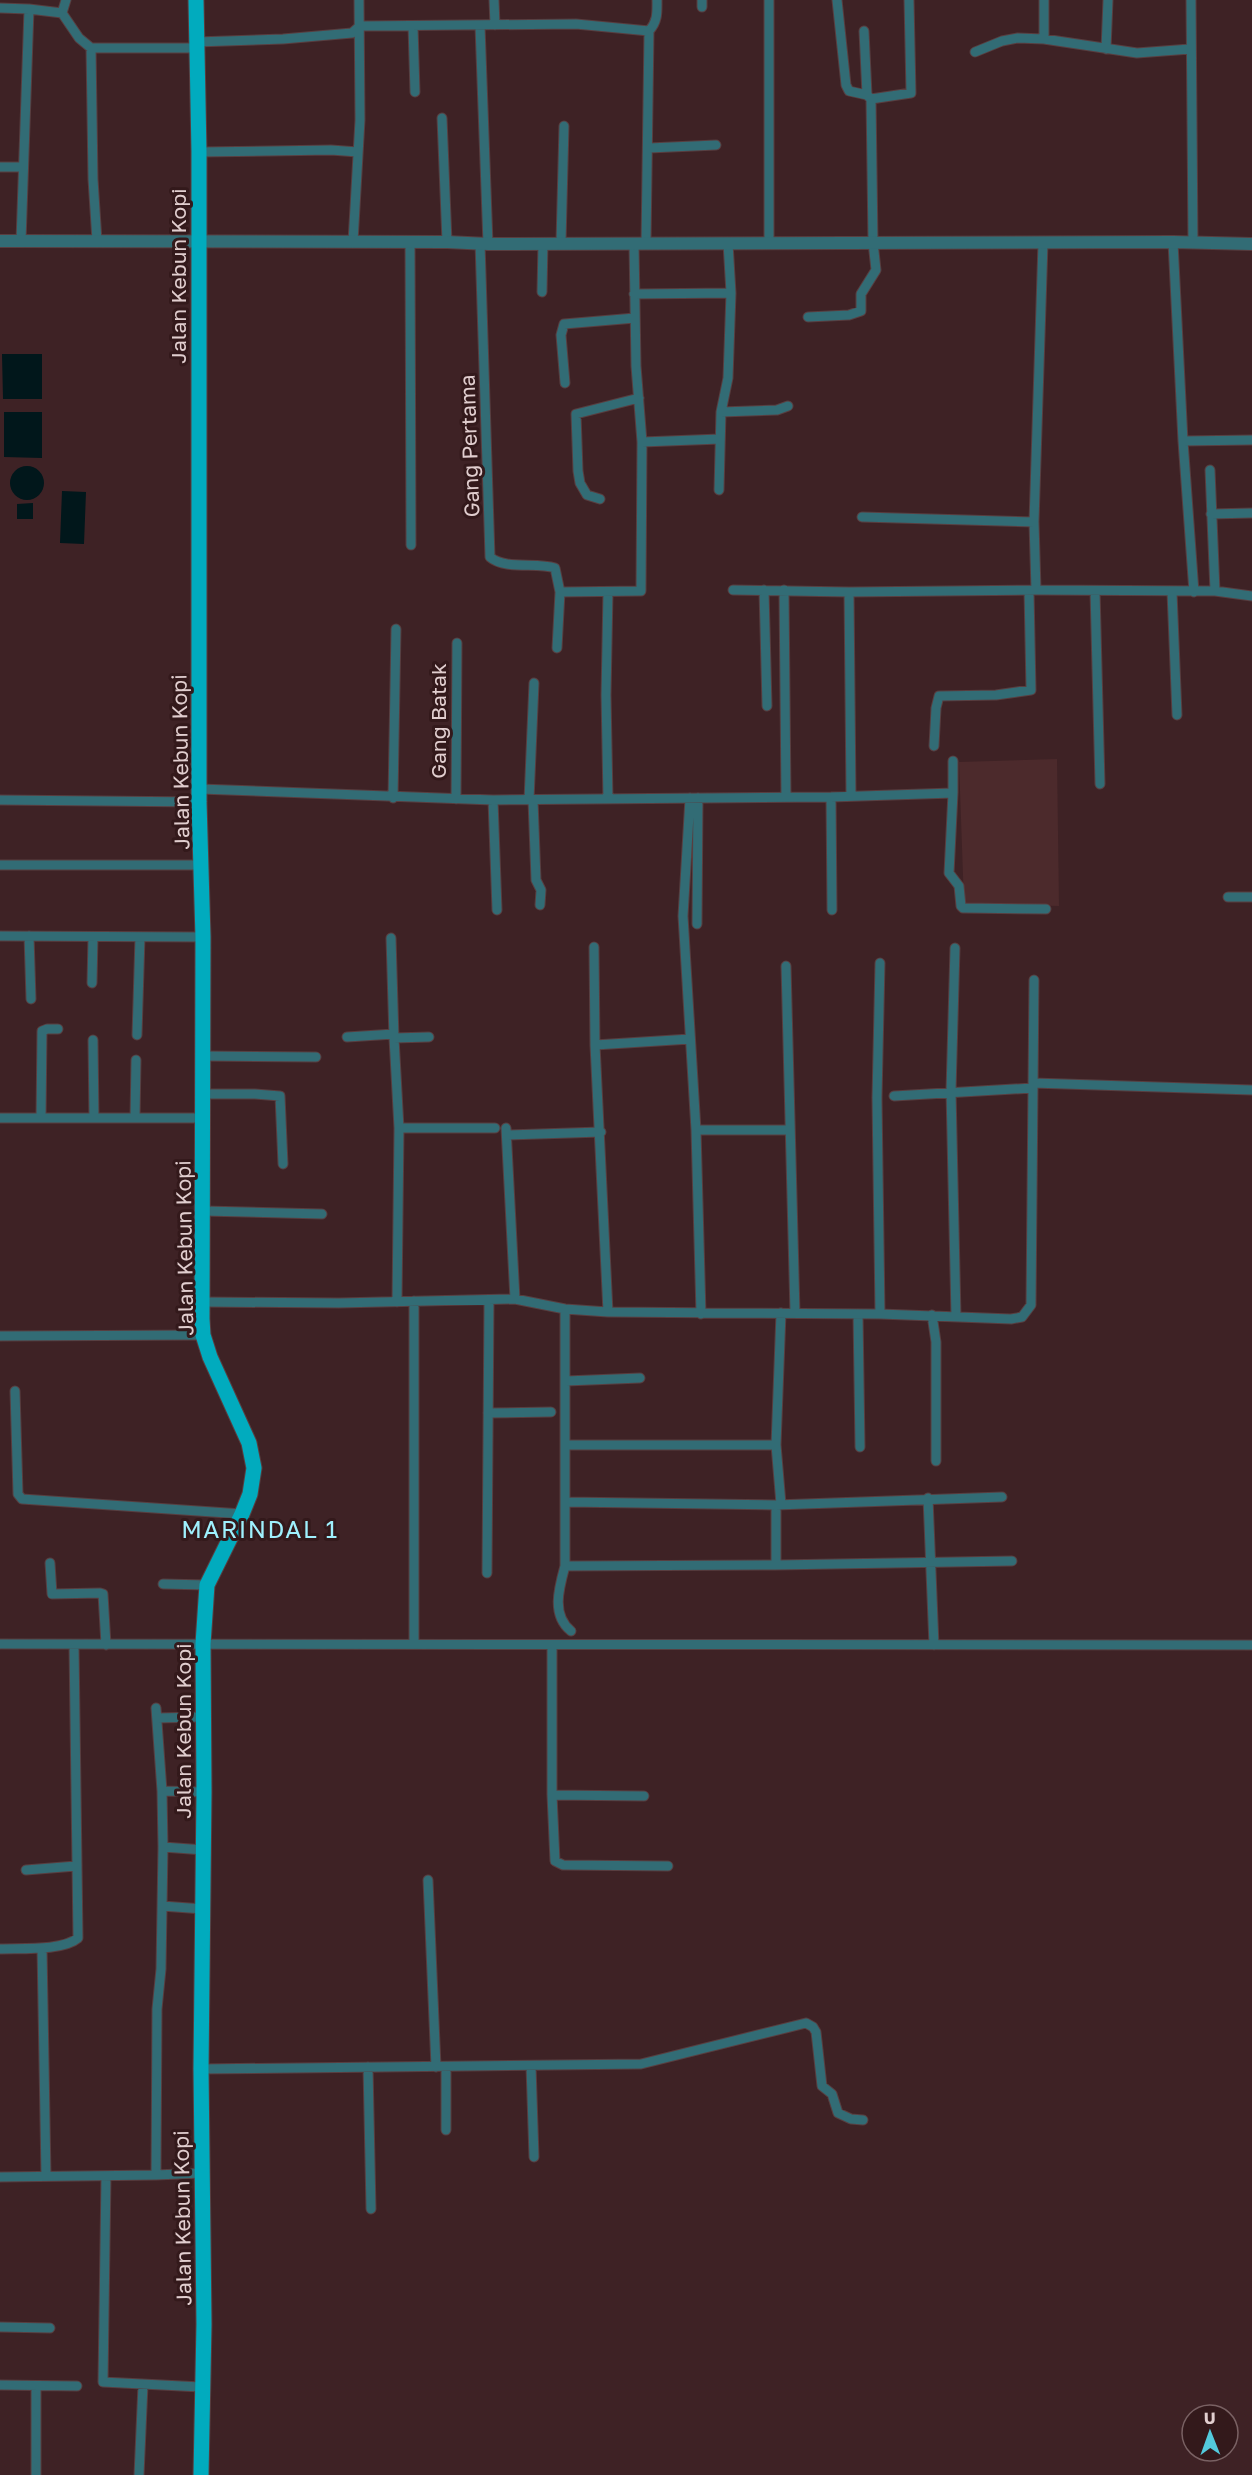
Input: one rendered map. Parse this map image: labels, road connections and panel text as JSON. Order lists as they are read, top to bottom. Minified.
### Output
{"streets":{"main road":["Jalan Kebun Kopi"],"street":["Gang Pertama","Gang Batak"]},"districts":["MARINDAL 1"],"north":"top"}
